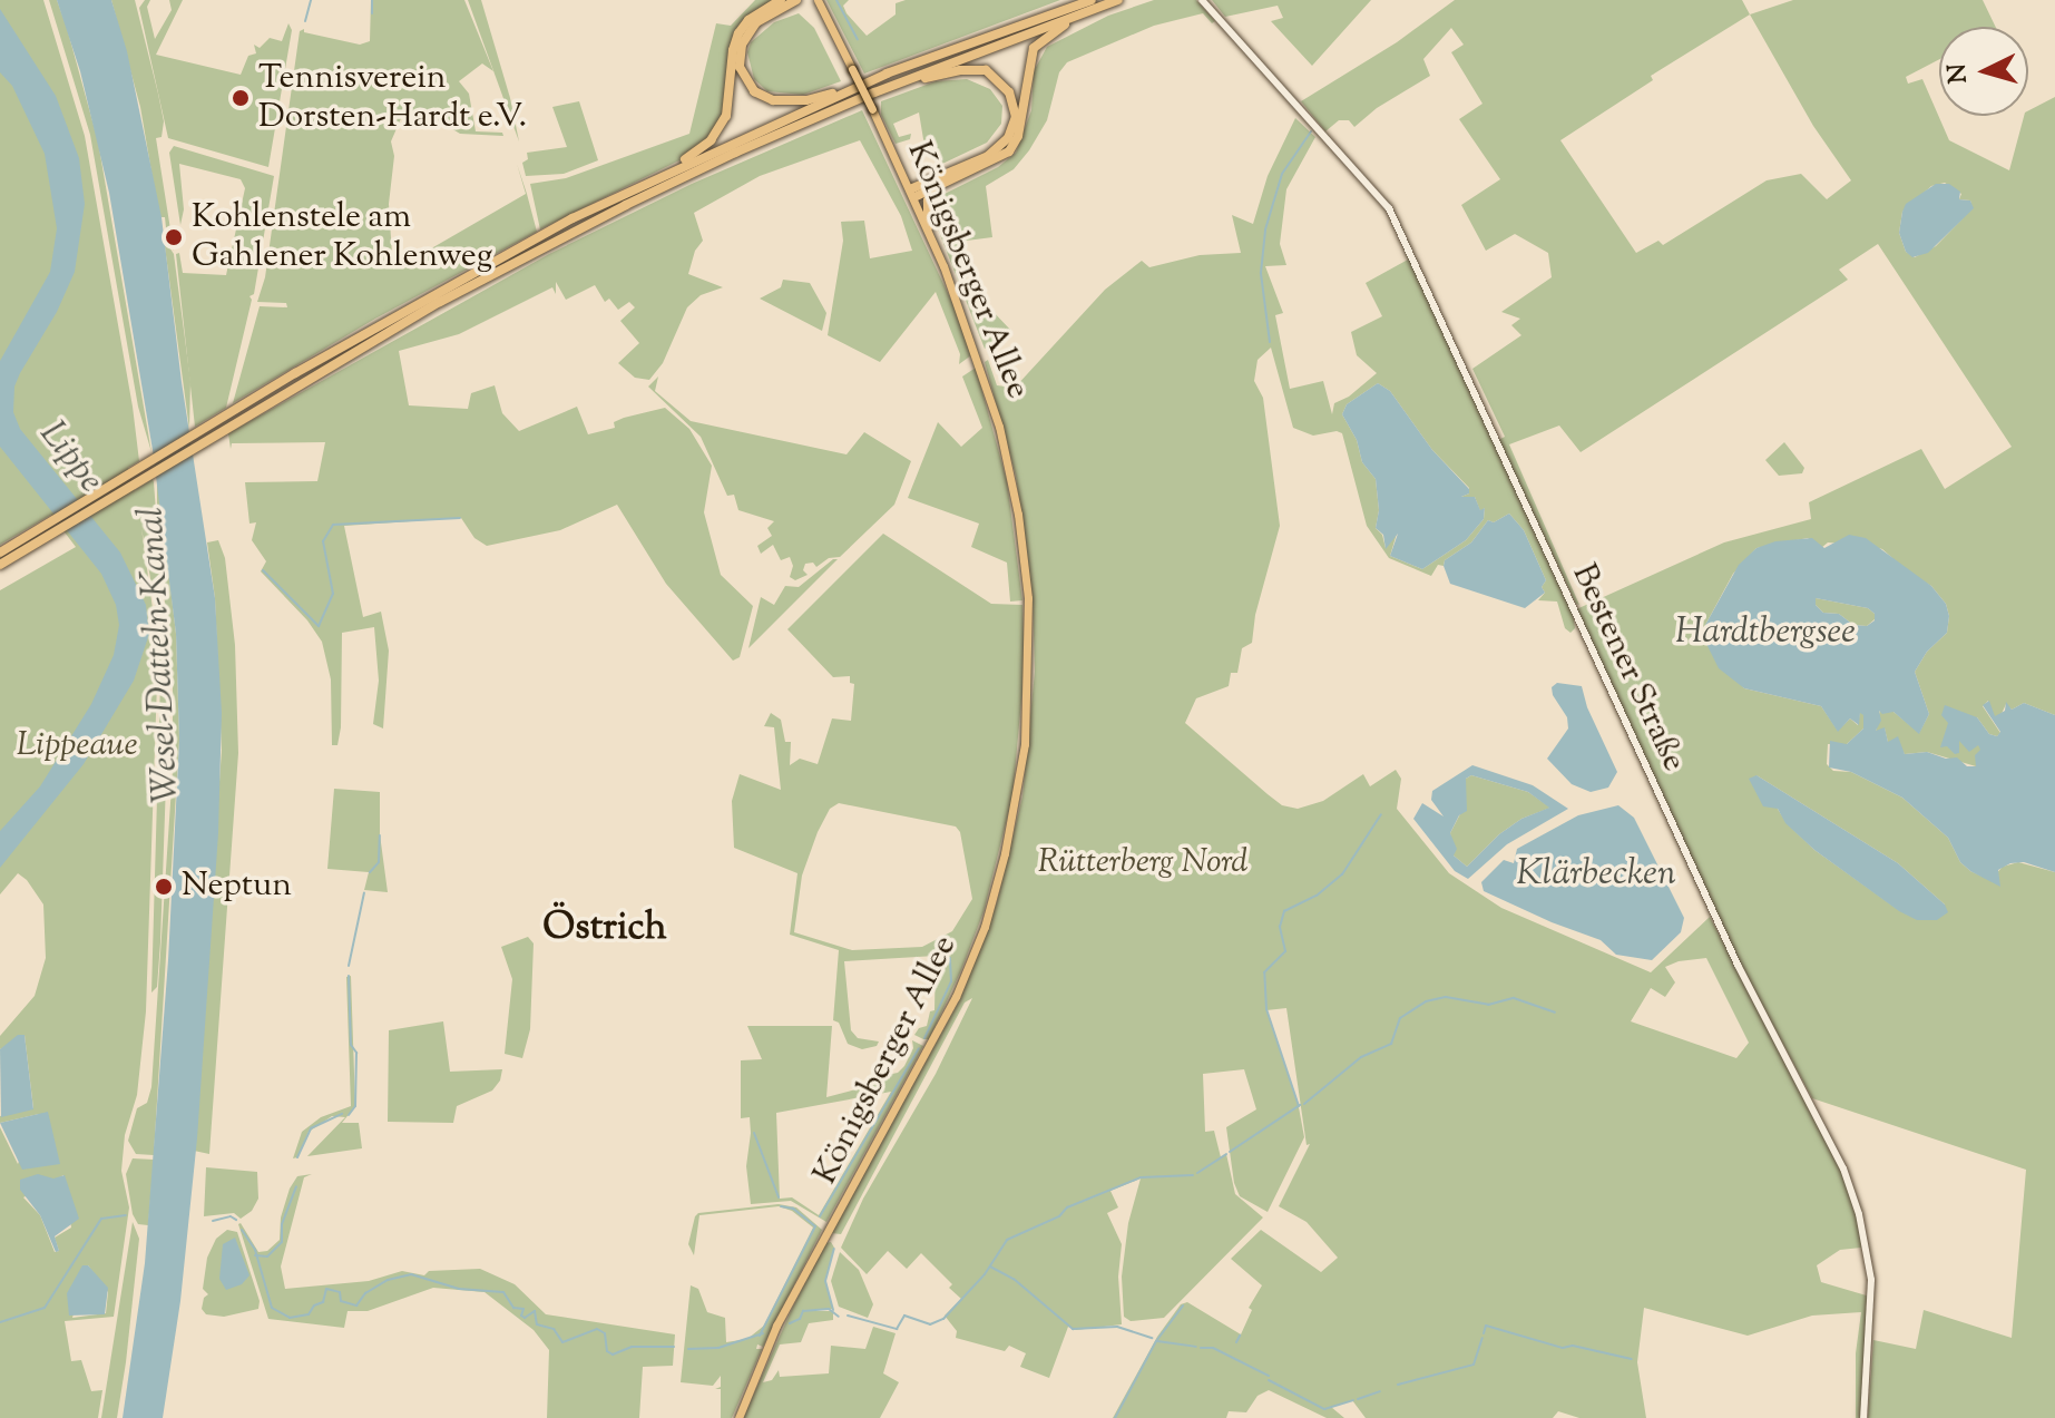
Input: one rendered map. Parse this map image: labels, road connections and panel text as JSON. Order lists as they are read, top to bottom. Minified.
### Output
{"streets":{"main road":["Königsberger Allee"],"street":["Bestener Straße"]},"districts":["Östrich"],"water":["Lippe","Hardtbergsee","Wesel-Datteln-Kanal","Klärbecken"],"parks":["Lippeaue","Rütterberg Nord"],"places":["Tennisverein Dorsten-Hardt e.V.","Kohlenstele am Gahlener Kohlenweg","Neptun"],"north":"left"}
